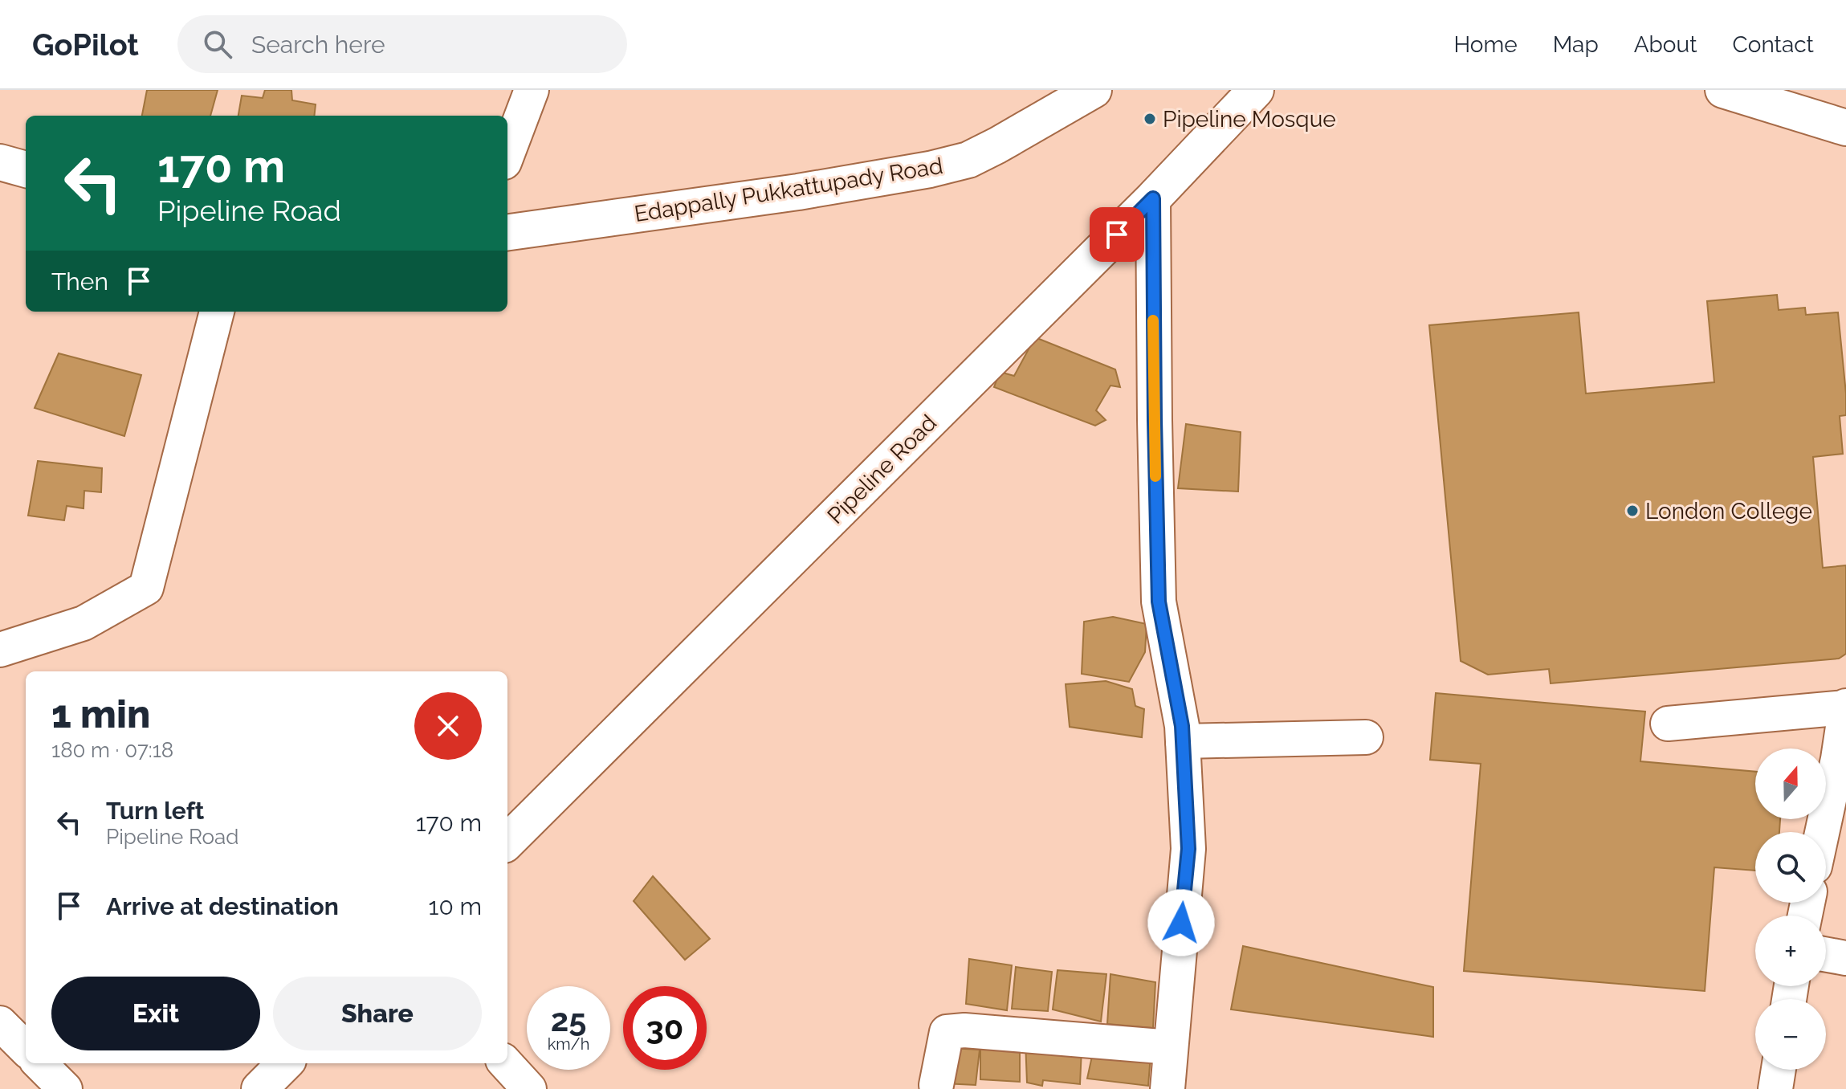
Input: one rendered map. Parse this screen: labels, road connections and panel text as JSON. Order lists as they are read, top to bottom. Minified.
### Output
{"streets":{"street":["Edappally Pukkattupady Road","Pipeline Road"]},"places":["Pipeline Mosque","London College"],"north":"top","page":{"header":"GoPilot","search":"Search here","nav":["Home","Map","About","Contact"],"turn":["170 m","Pipeline Road"],"then":"Then","heading":["1 min","180 m · 07:18"],"map_buttons":["+","−"],"list":[{"name":"Turn left","note":"Pipeline Road","value":"170 m"},{"name":"Arrive at destination","value":"10 m"}],"buttons":["Exit","Share"],"speed":"25 km/h","limit":"30"}}
